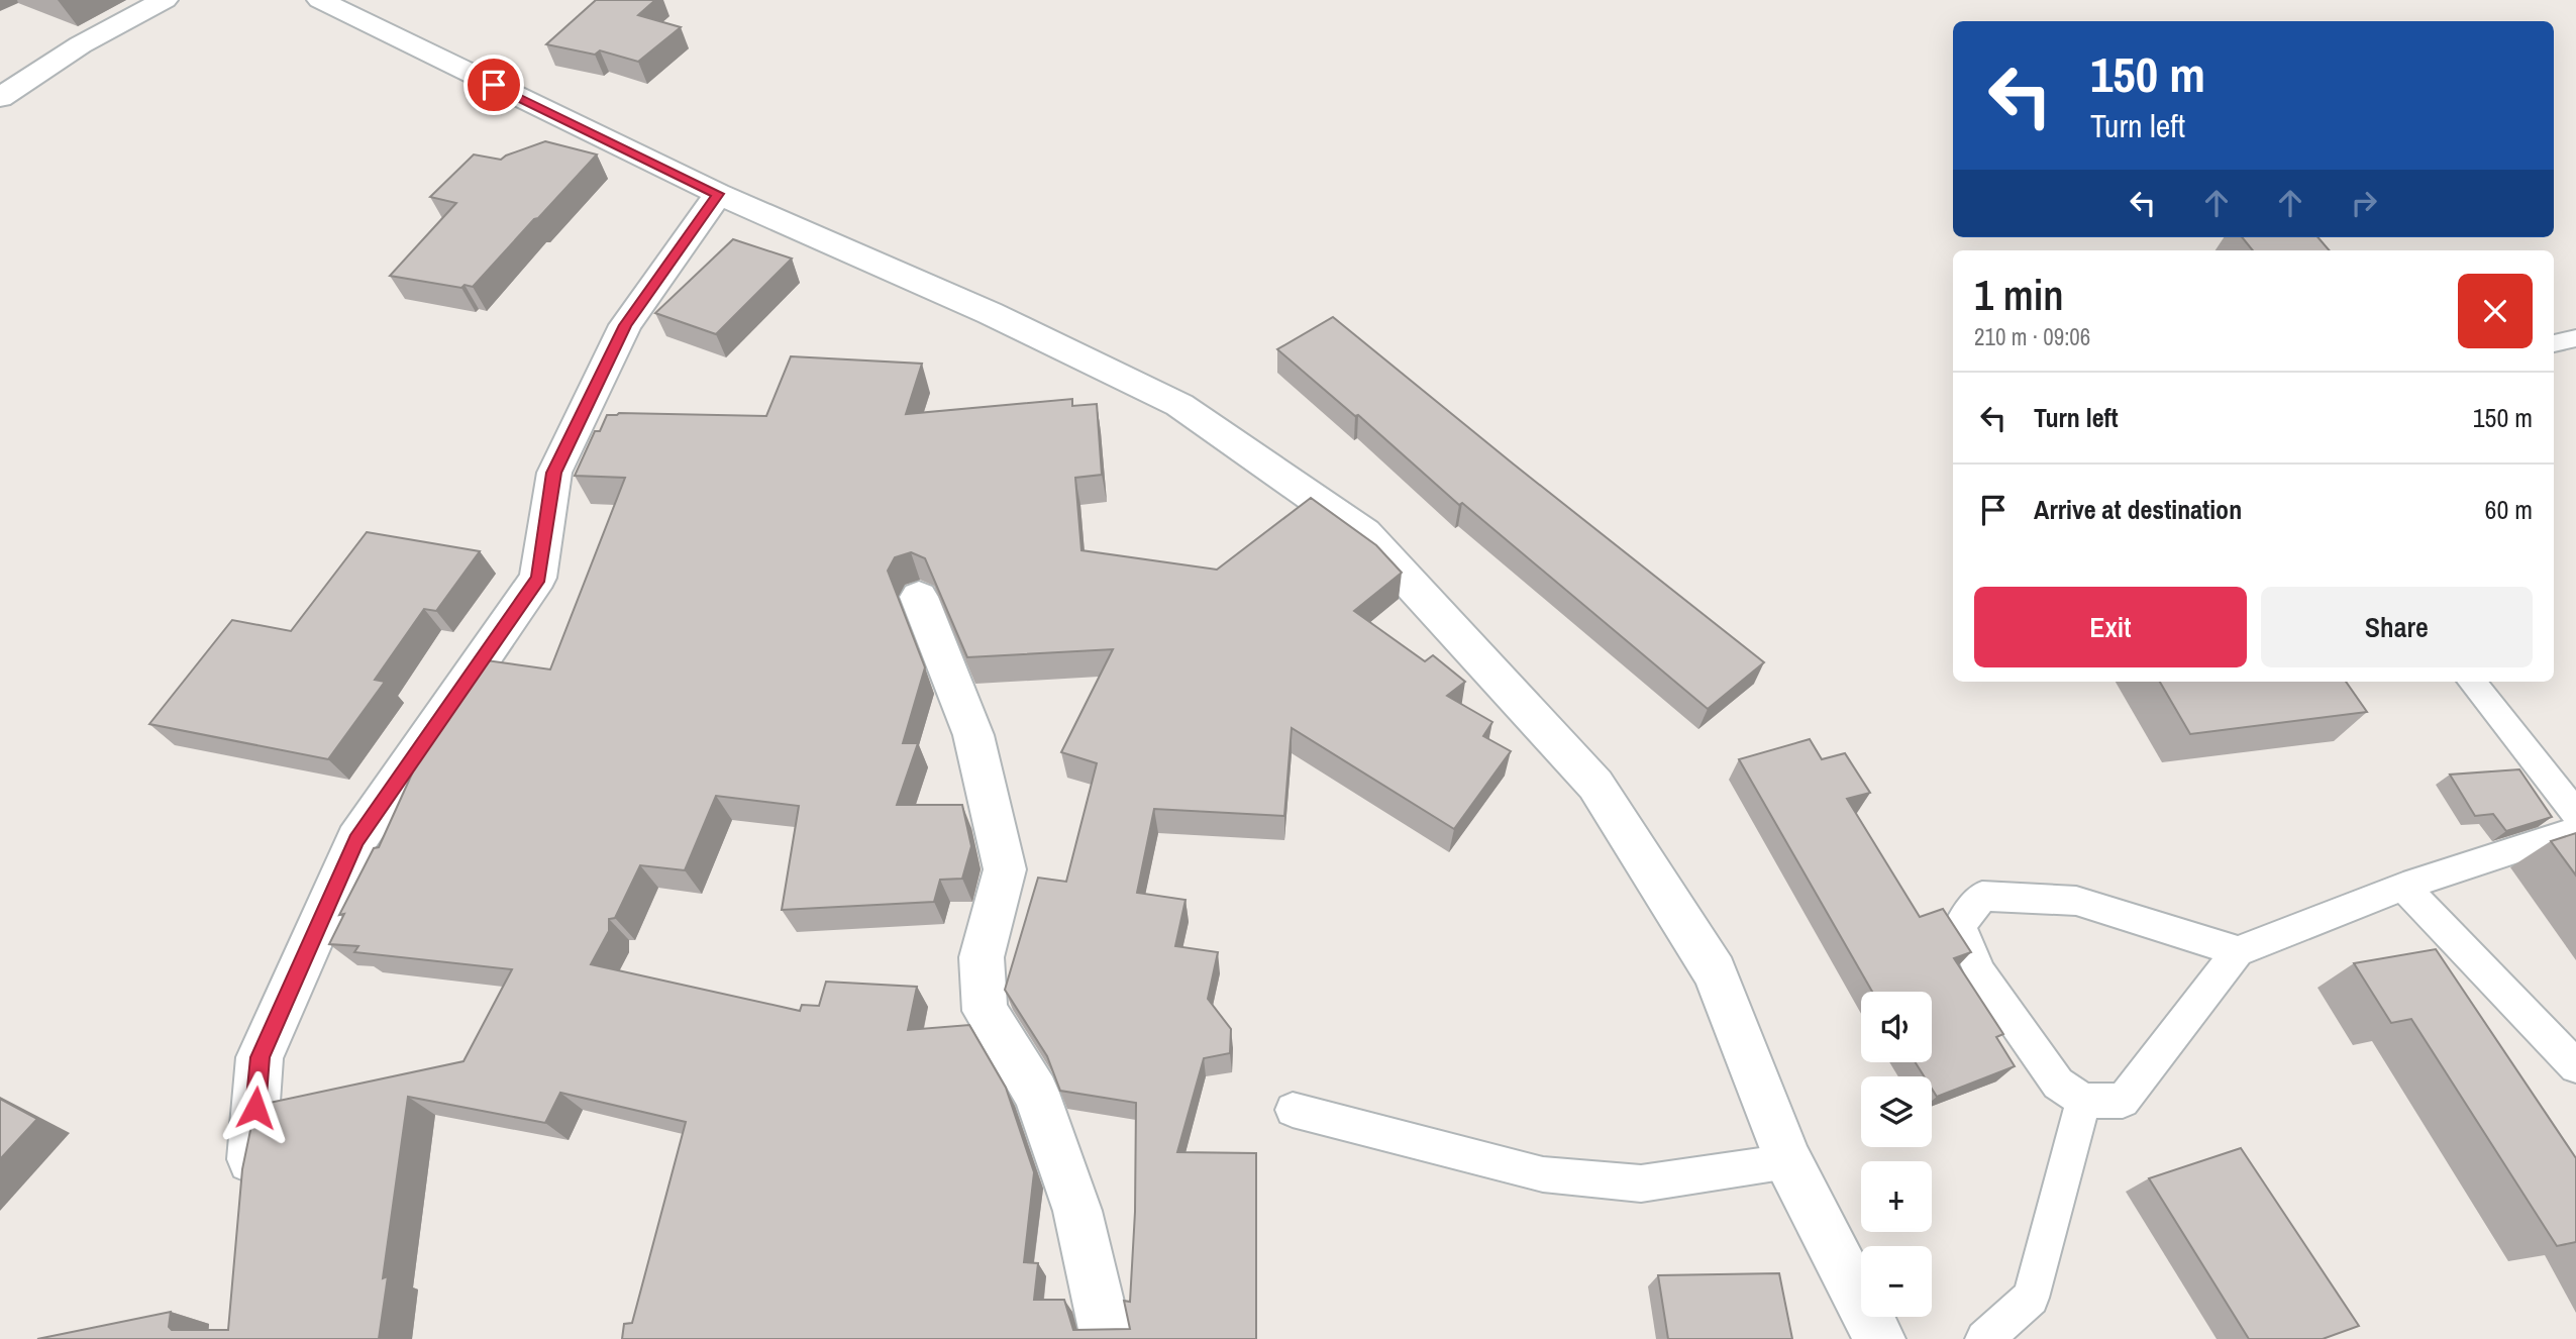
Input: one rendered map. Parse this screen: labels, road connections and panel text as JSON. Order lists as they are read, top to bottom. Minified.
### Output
{"page":{"turn":["150 m","Turn left"],"heading":["1 min","210 m · 09:06"],"list":[{"name":"Turn left","value":"150 m"},{"name":"Arrive at destination","value":"60 m"}],"buttons":["Exit","Share"],"map_buttons":["+","−"]}}
